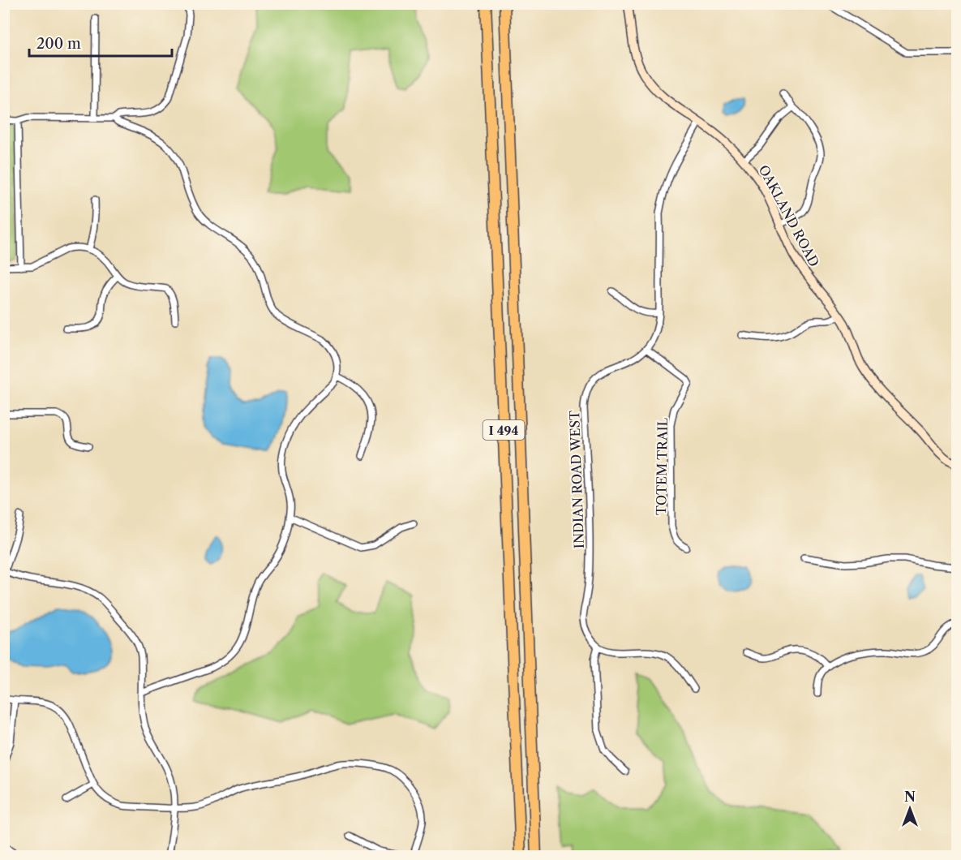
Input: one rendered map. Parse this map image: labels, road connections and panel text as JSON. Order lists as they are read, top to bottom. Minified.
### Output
{"streets":{"highway":["I 494"],"street":["OAKLAND ROAD","TOTEM TRAIL","INDIAN ROAD WEST"]},"crossings":[["TOTEM TRAIL","INDIAN ROAD WEST"]],"scale_bar":"200 m","north":"top"}
